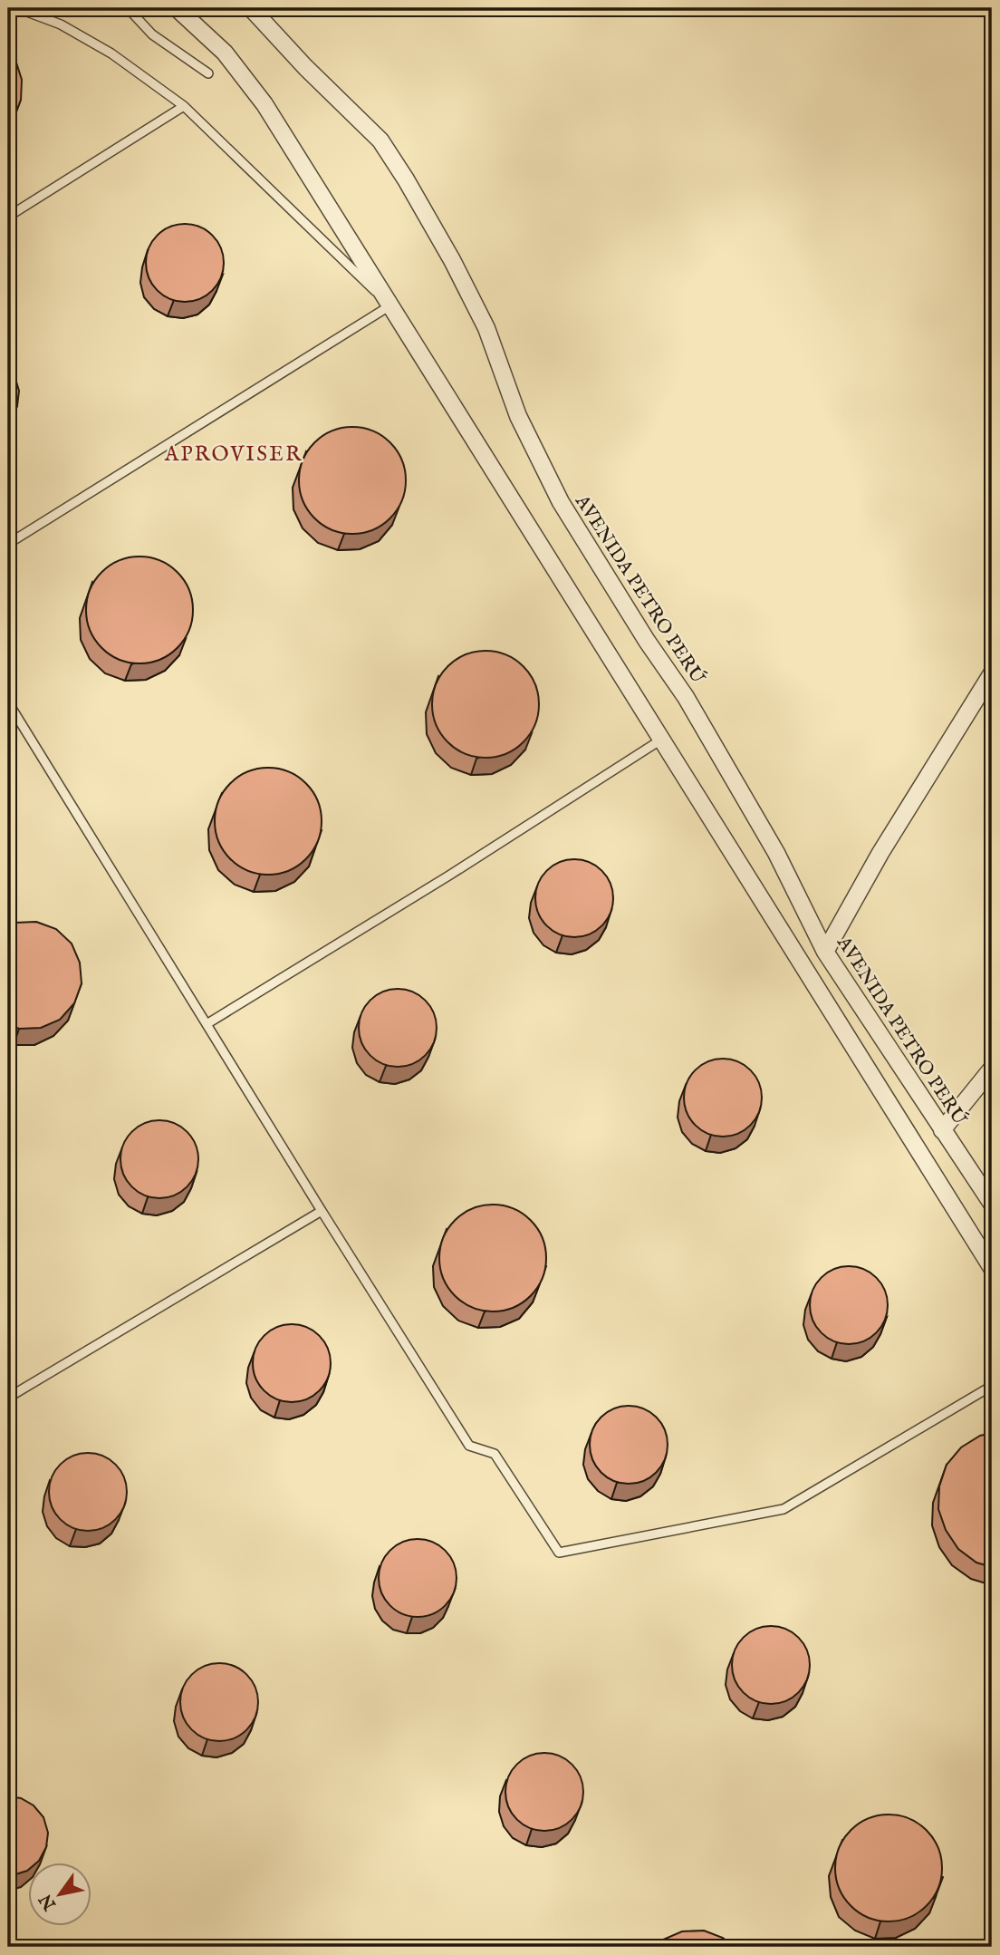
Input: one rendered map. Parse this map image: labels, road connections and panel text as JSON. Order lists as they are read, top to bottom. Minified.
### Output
{"streets":{"street":["AVENIDA PETRO PERÚ"]},"districts":["APROVISER"],"north":"bottom left"}
